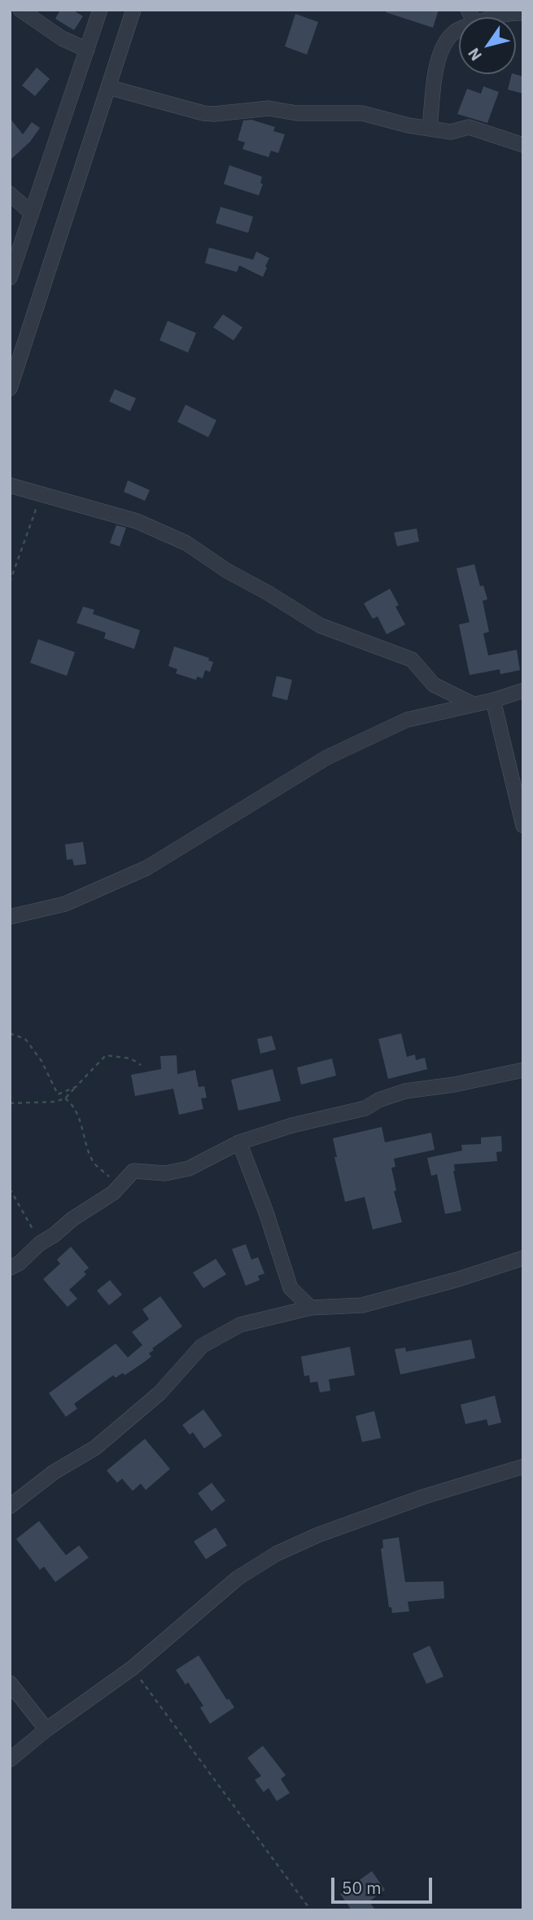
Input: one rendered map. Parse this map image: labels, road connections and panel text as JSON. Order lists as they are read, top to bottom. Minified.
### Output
{"scale_bar":"50 m","north":"bottom left"}
